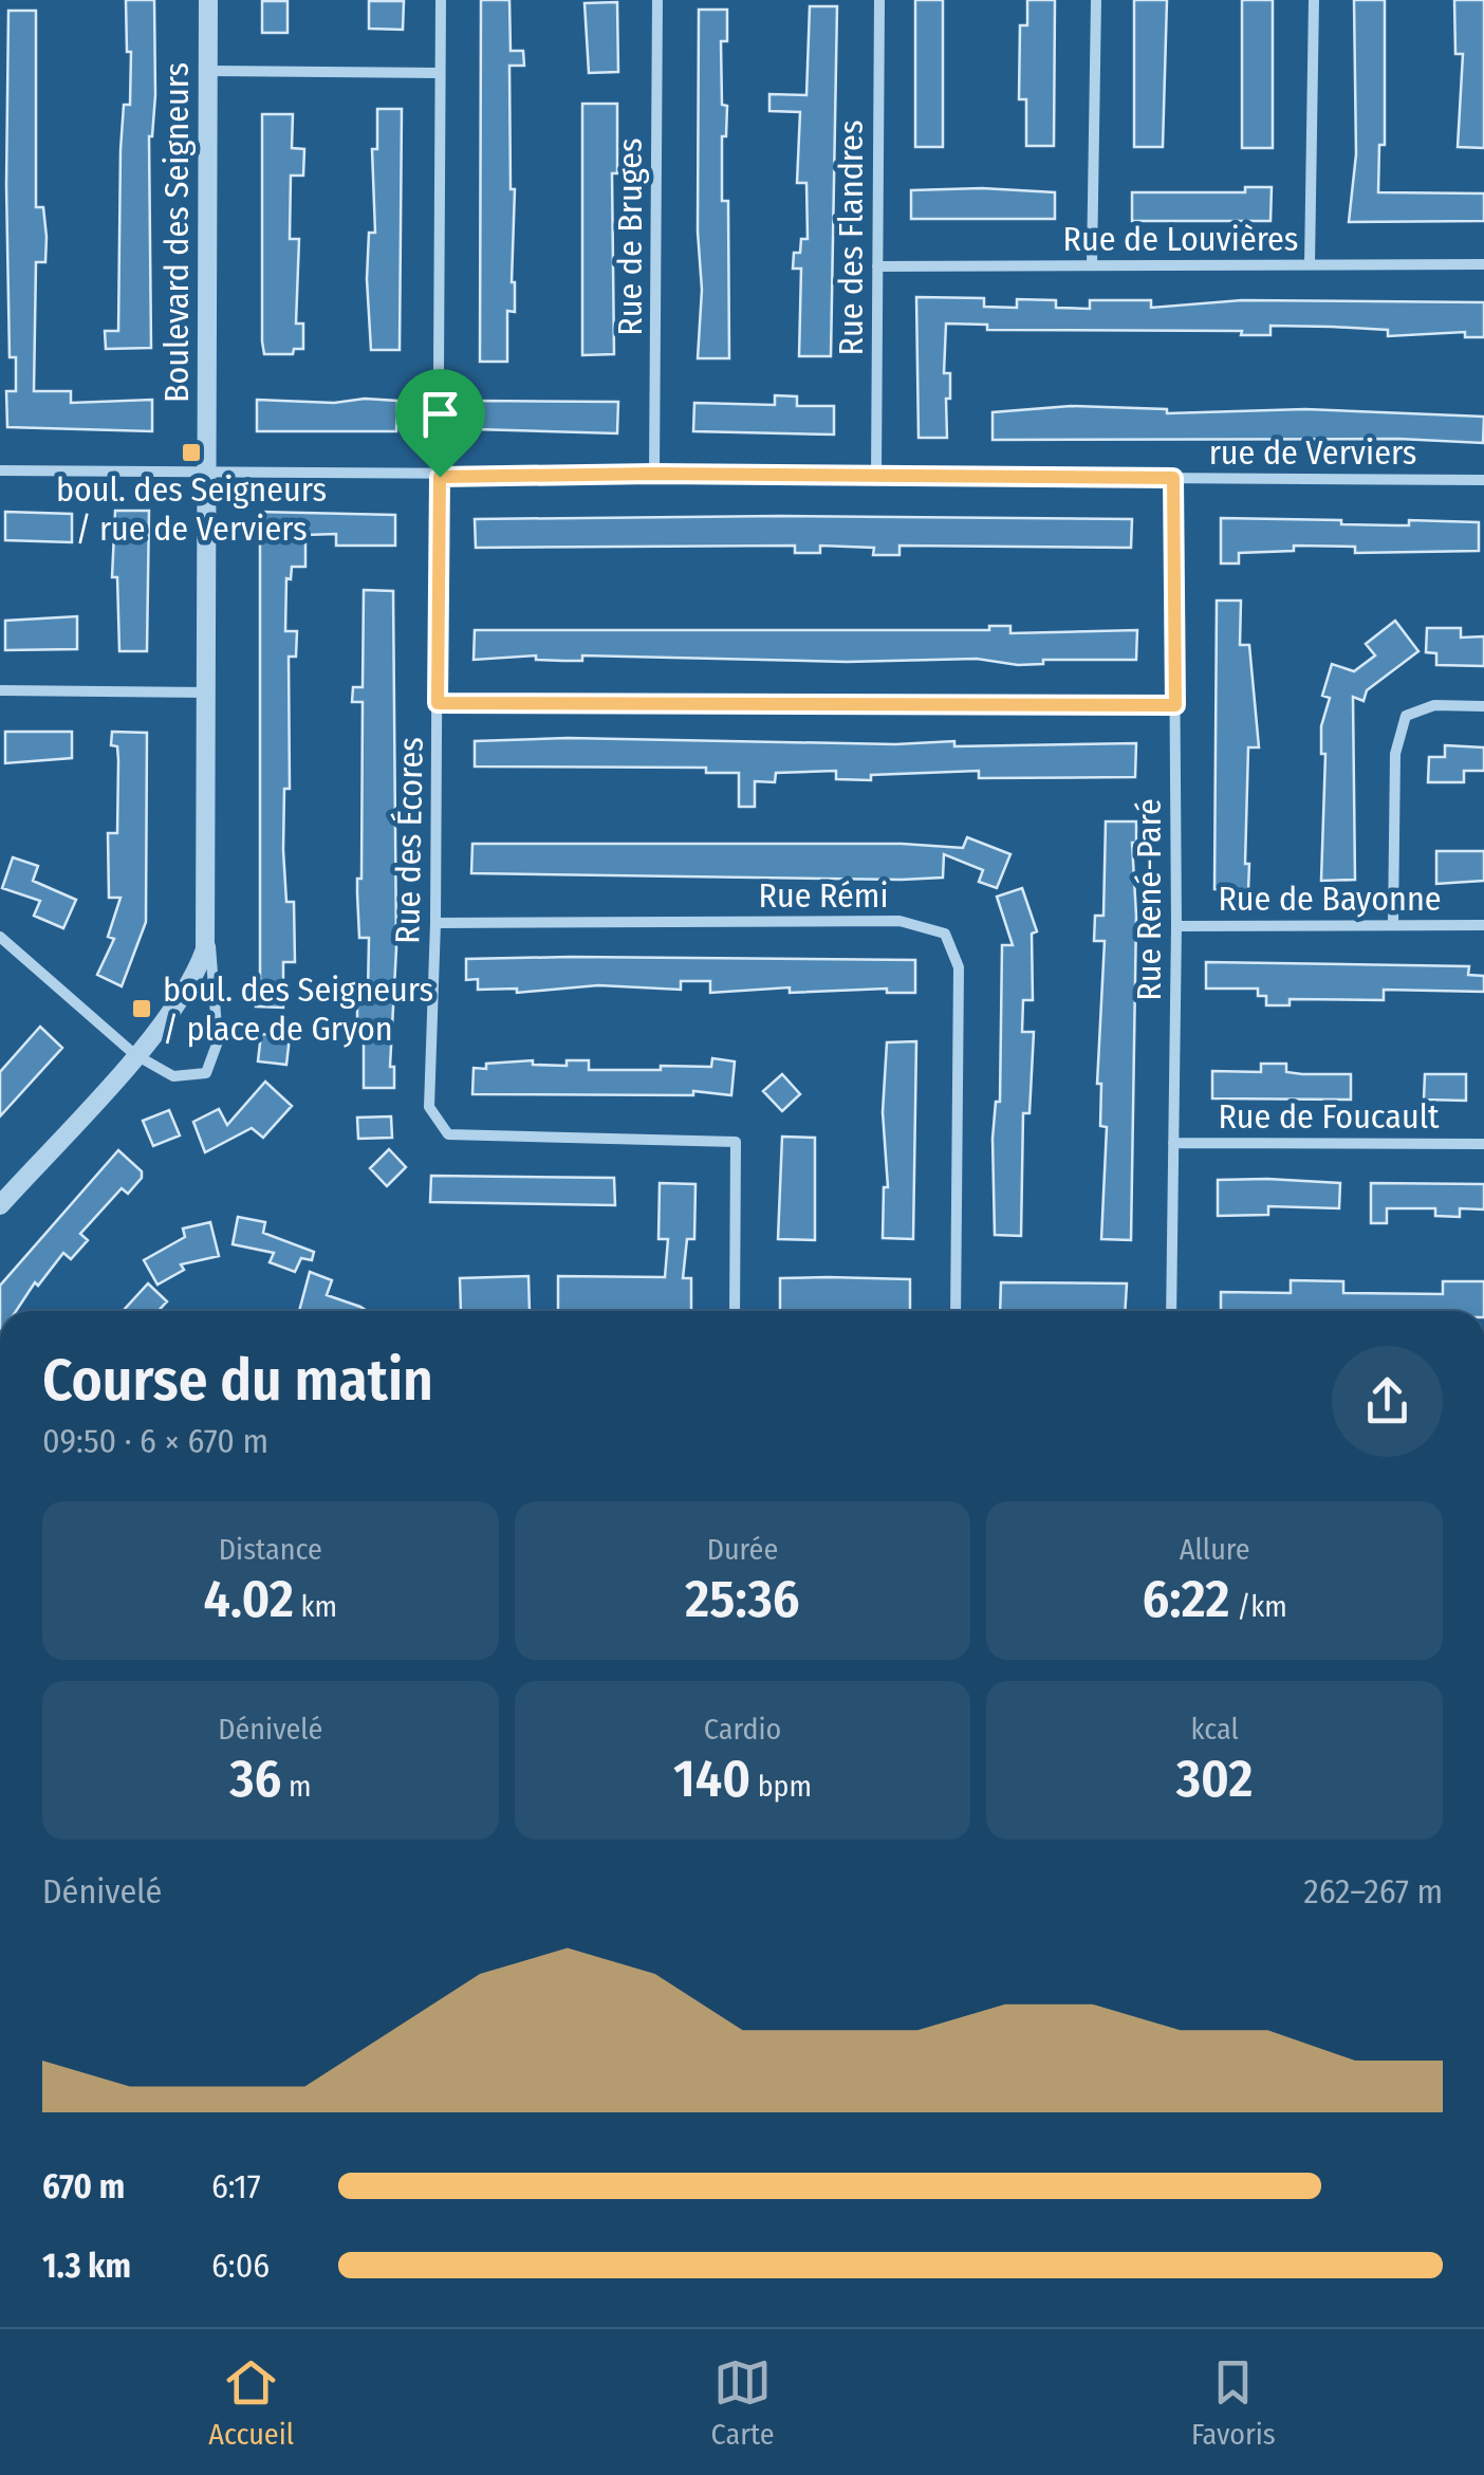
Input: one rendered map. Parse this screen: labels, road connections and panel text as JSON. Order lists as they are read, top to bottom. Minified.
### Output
{"streets":{"street":["Boulevard des Seigneurs","Rue de Bruges","Rue des Flandres","Rue de Louvières","rue de Verviers","Rue des Écores","Rue Rémi","Rue de Bayonne","Rue René-Paré","Rue de Foucault"]},"crossings":[["Boulevard des Seigneurs","rue de Verviers"],["Rue de Bruges","rue de Verviers"],["Rue des Flandres","Rue de Louvières"],["Rue des Flandres","rue de Verviers"],["rue de Verviers","Rue des Écores"],["rue de Verviers","Rue René-Paré"],["Rue des Écores","Rue Rémi"],["Rue de Bayonne","Rue René-Paré"],["Rue René-Paré","Rue de Foucault"]],"places":{"transit":["boul. des Seigneurs / rue de Verviers","boul. des Seigneurs / place de Gryon"]},"page":{"heading":["Course du matin","09:50 · 6 × 670 m"],"stats":[["Distance","4.02 km"],["Durée","25:36"],["Allure","6:22 /km"],["Dénivelé","36 m"],["Cardio","140 bpm"],["kcal","302"]],"chart":["Dénivelé","262–267 m"],"list":[{"name":"670 m","note":"6:17"},{"name":"1.3 km","note":"6:06"}],"tabs":["Accueil","Carte","Favoris"]}}
